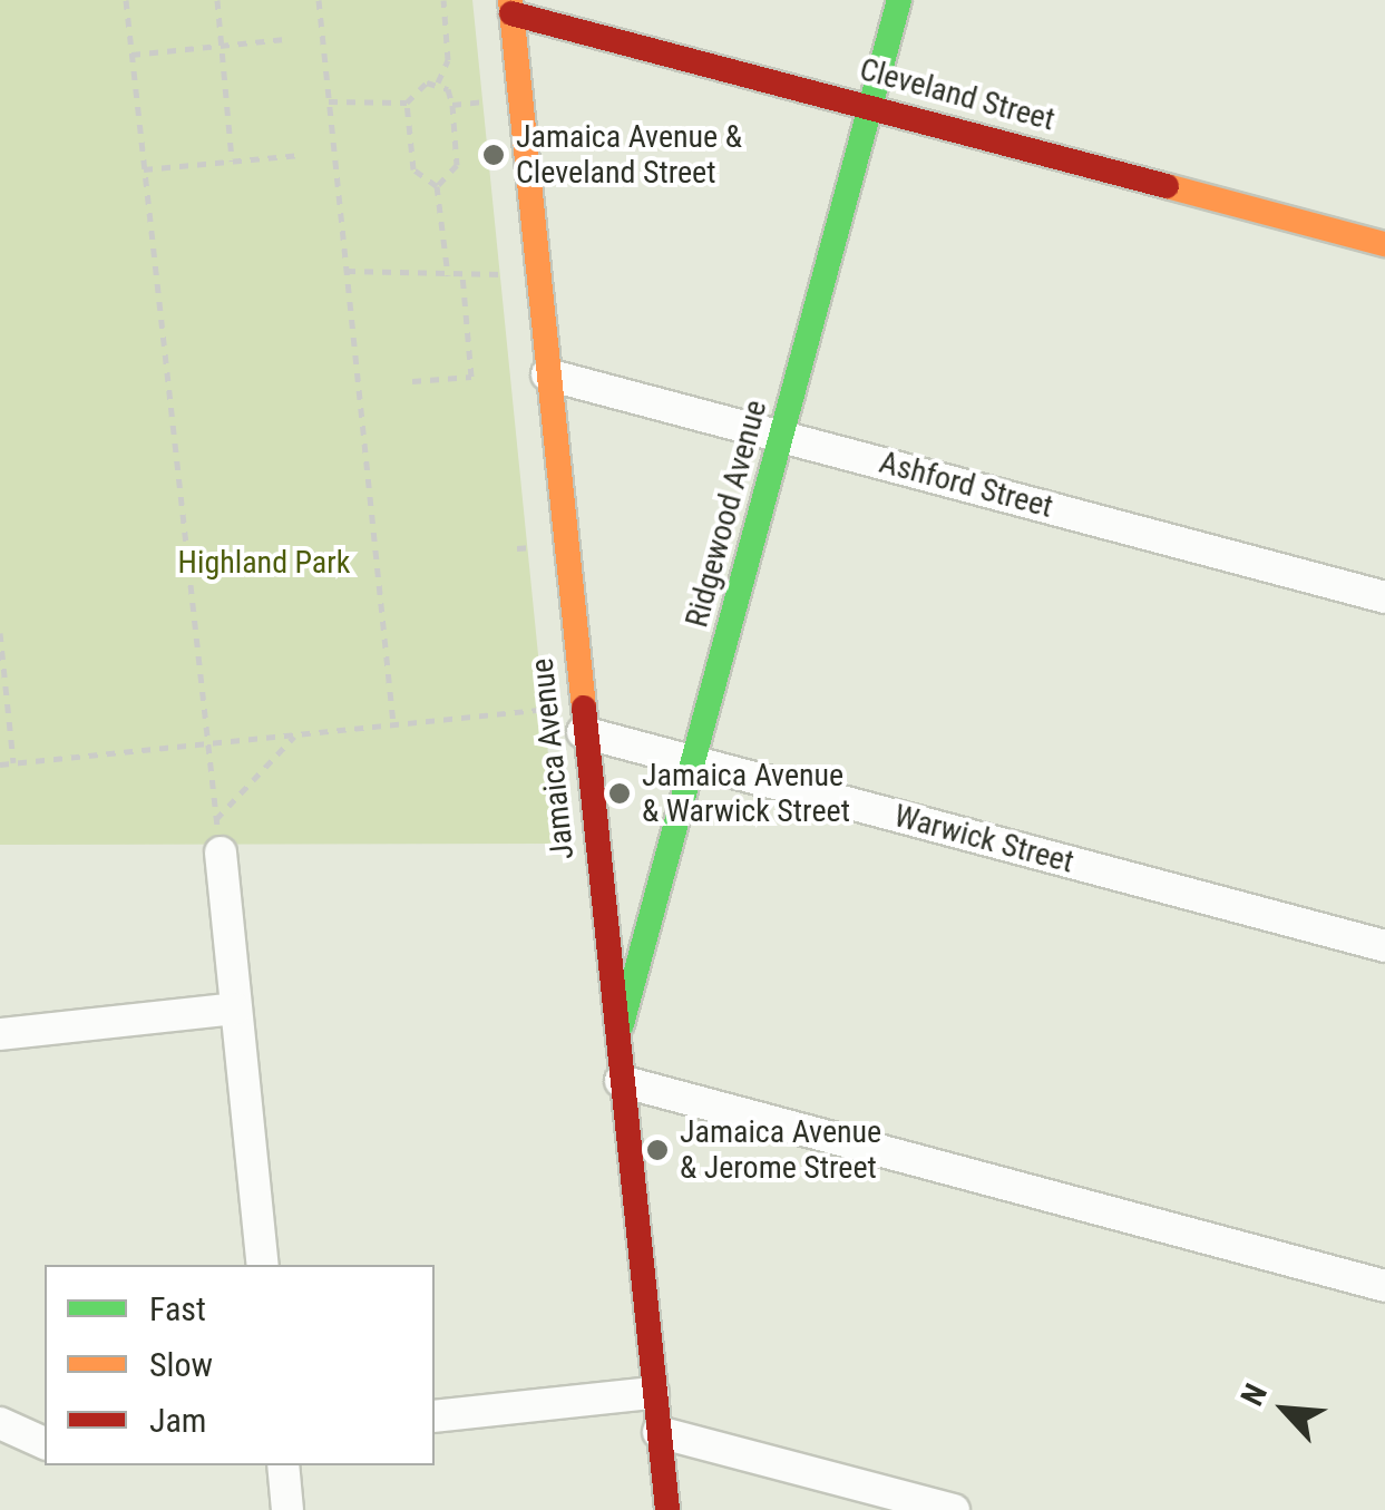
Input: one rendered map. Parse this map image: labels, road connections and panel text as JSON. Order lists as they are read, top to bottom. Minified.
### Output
{"streets":{"street":["Cleveland Street","Ashford Street","Ridgewood Avenue","Jamaica Avenue","Warwick Street"]},"crossings":[["Cleveland Street","Ridgewood Avenue"],["Cleveland Street","Jamaica Avenue"],["Ashford Street","Ridgewood Avenue"],["Ashford Street","Jamaica Avenue"],["Ridgewood Avenue","Jamaica Avenue"],["Ridgewood Avenue","Warwick Street"],["Jamaica Avenue","Warwick Street"]],"parks":["Highland Park"],"places":["Jamaica Avenue & Cleveland Street","Jamaica Avenue & Warwick Street","Jamaica Avenue & Jerome Street"],"legend":["Fast","Slow","Jam"],"north":"top left"}
